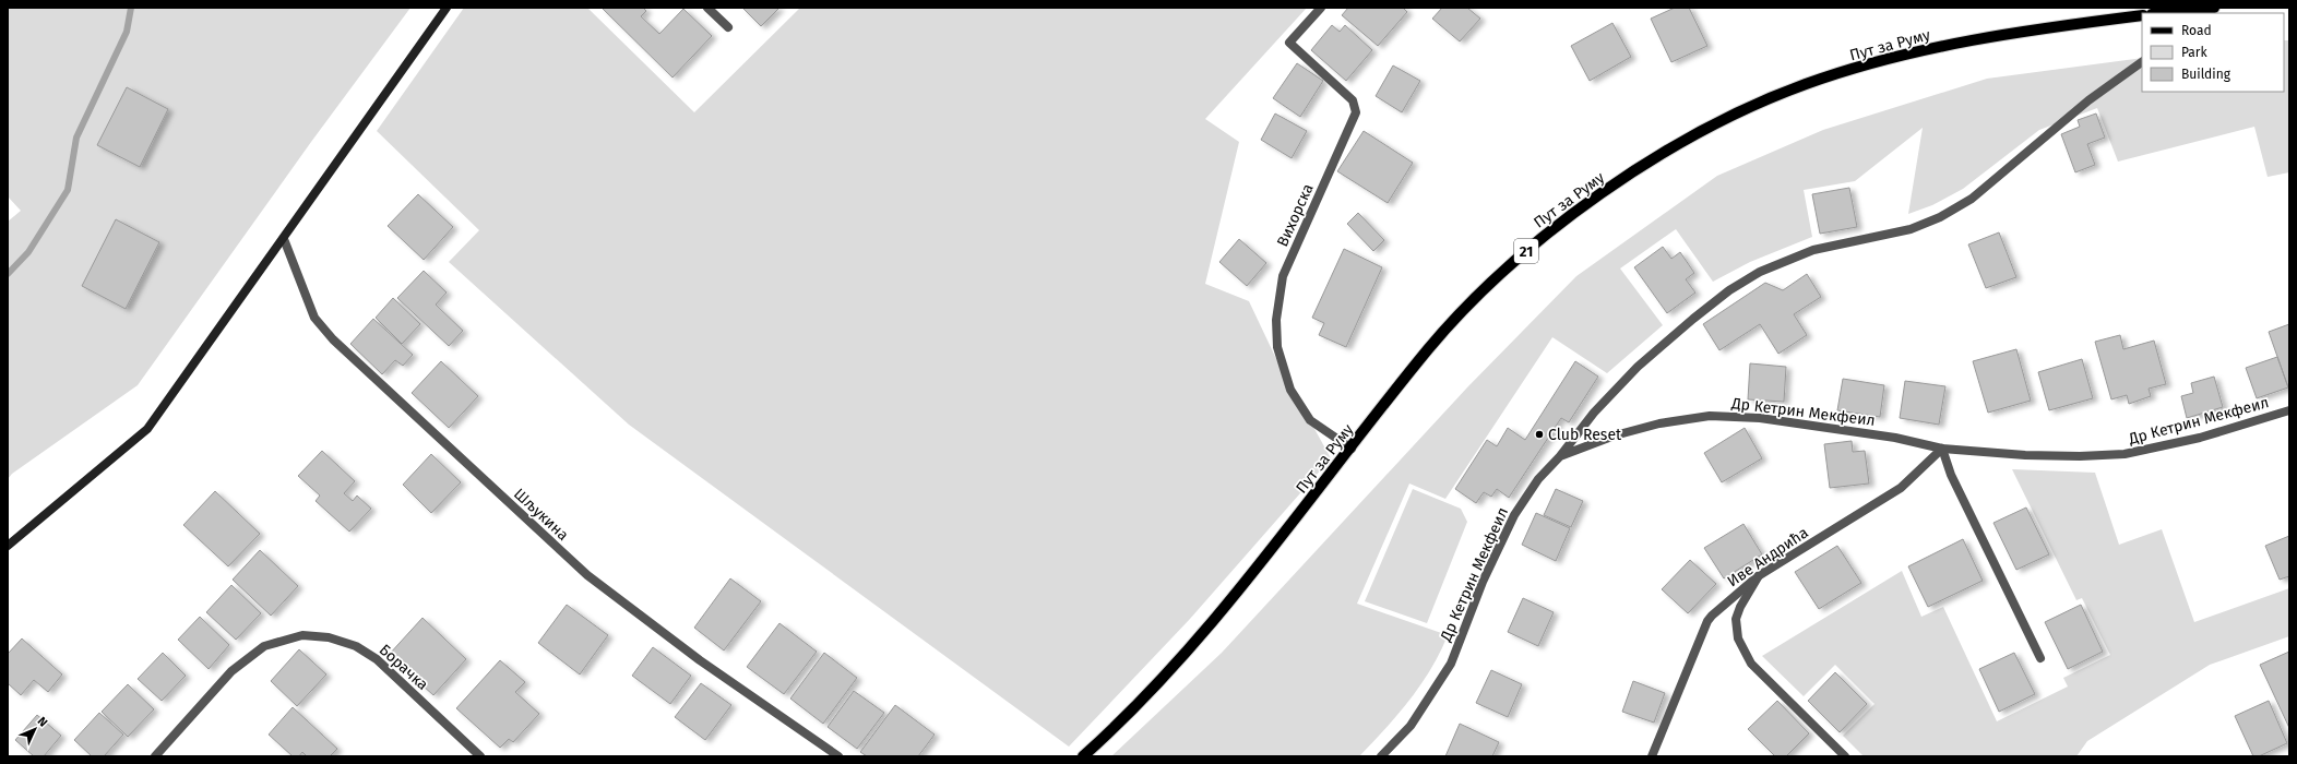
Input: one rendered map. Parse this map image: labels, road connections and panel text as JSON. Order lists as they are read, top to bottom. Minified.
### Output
{"streets":{"main road":["Пут за Руму","21"],"street":["Вихорска","Др Кетрин Мекфеил","Шљукина","Иве Андрића","Борачка"]},"crossings":[["Пут за Руму","Вихорска"],["Др Кетрин Мекфеил","Иве Андрића"]],"places":["Club Reset"],"legend":["Road","Park","Building"],"north":"top right"}
